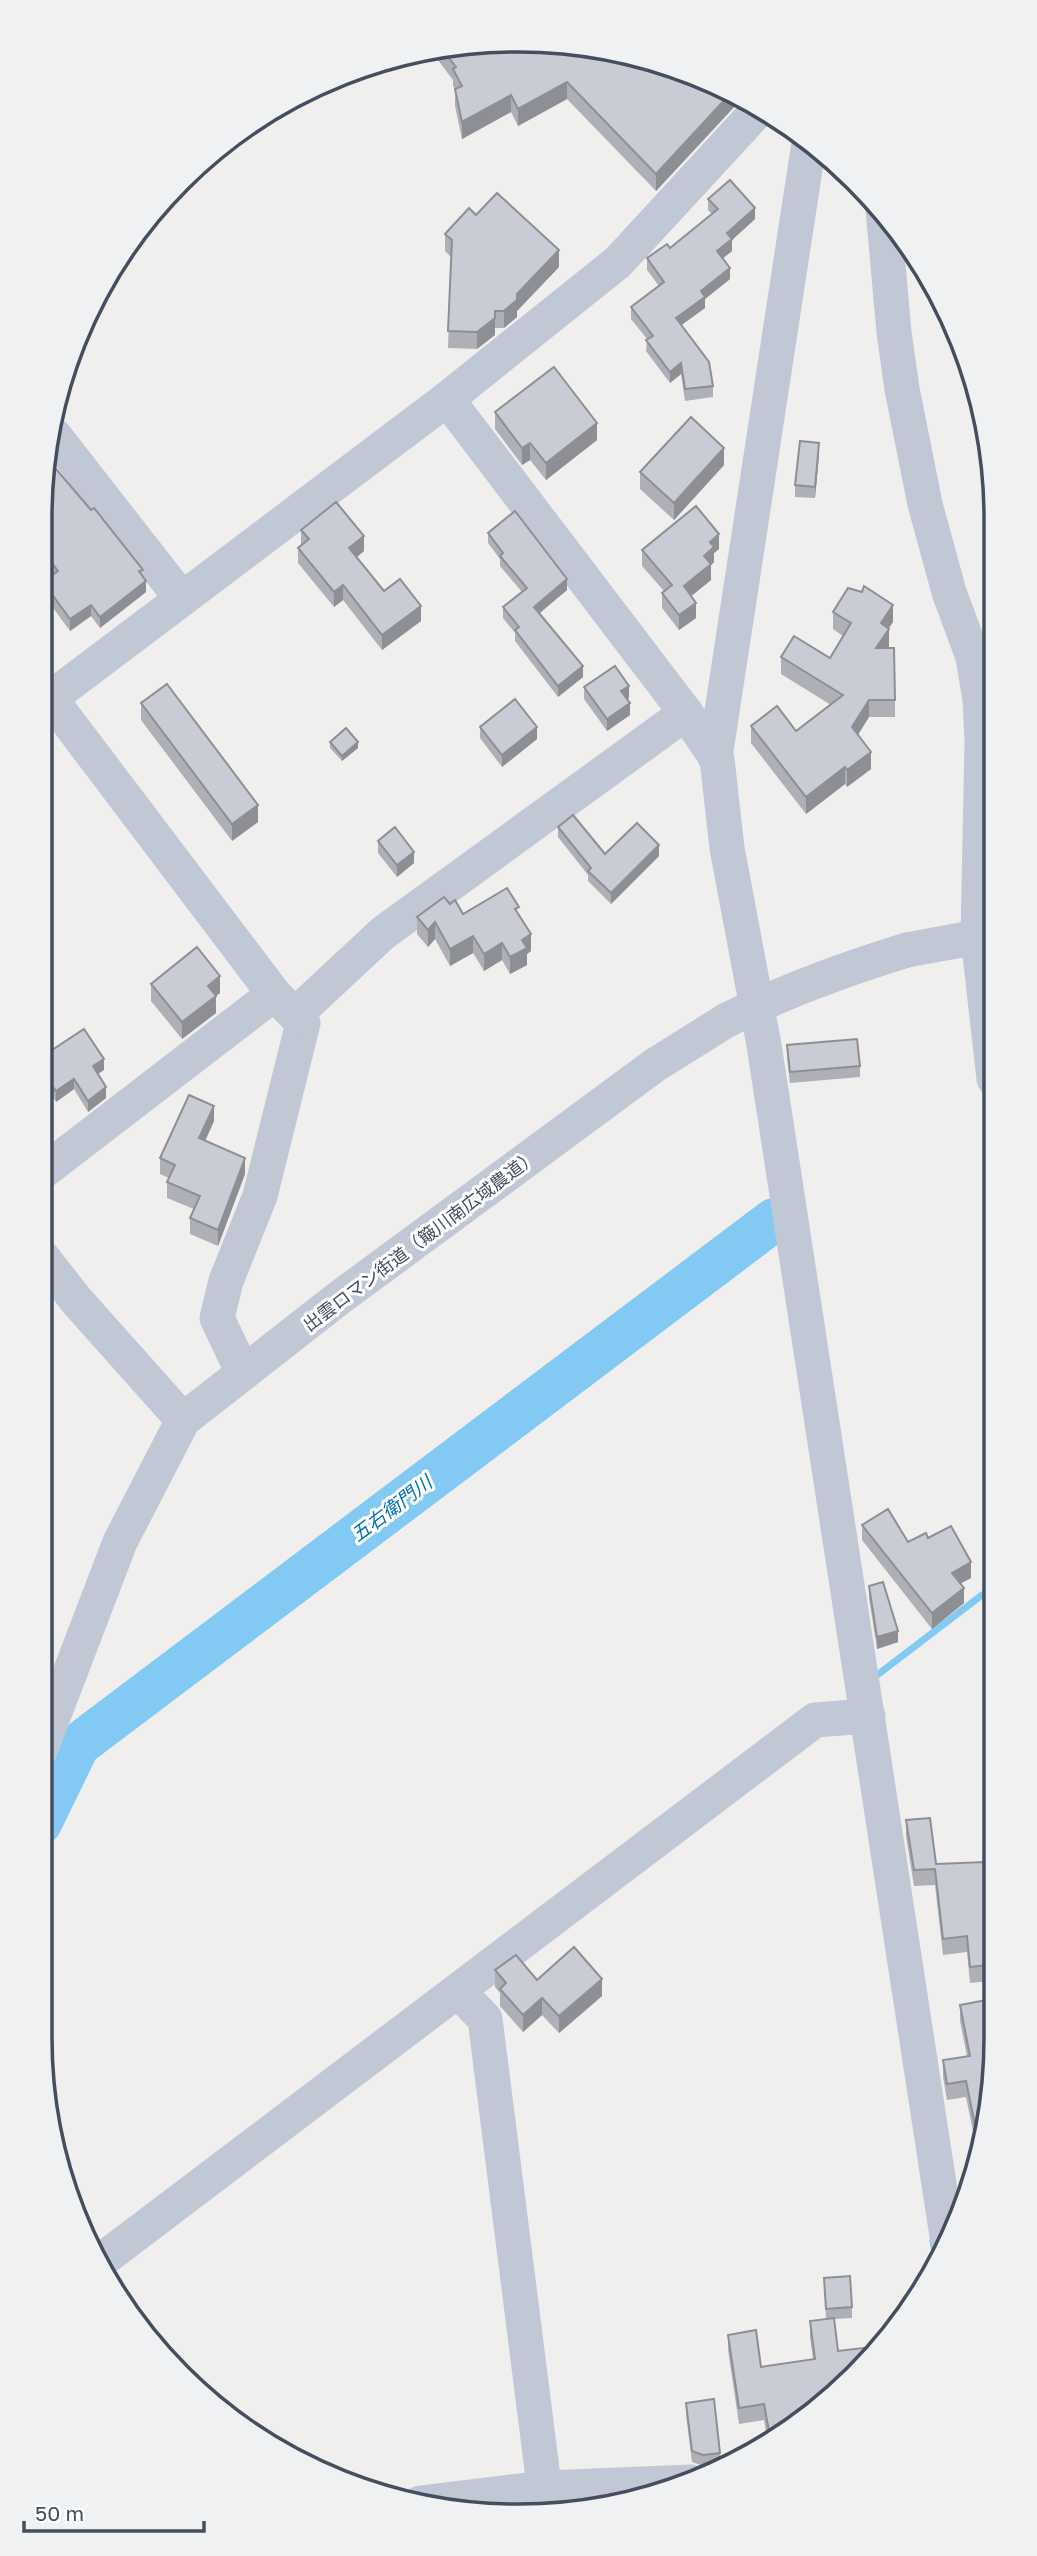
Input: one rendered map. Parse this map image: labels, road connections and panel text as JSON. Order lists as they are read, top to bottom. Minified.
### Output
{"streets":{"street":["出雲ロマン街道（簸川南広域農道）"]},"water":["五右衛門川"],"scale_bar":"50 m"}
